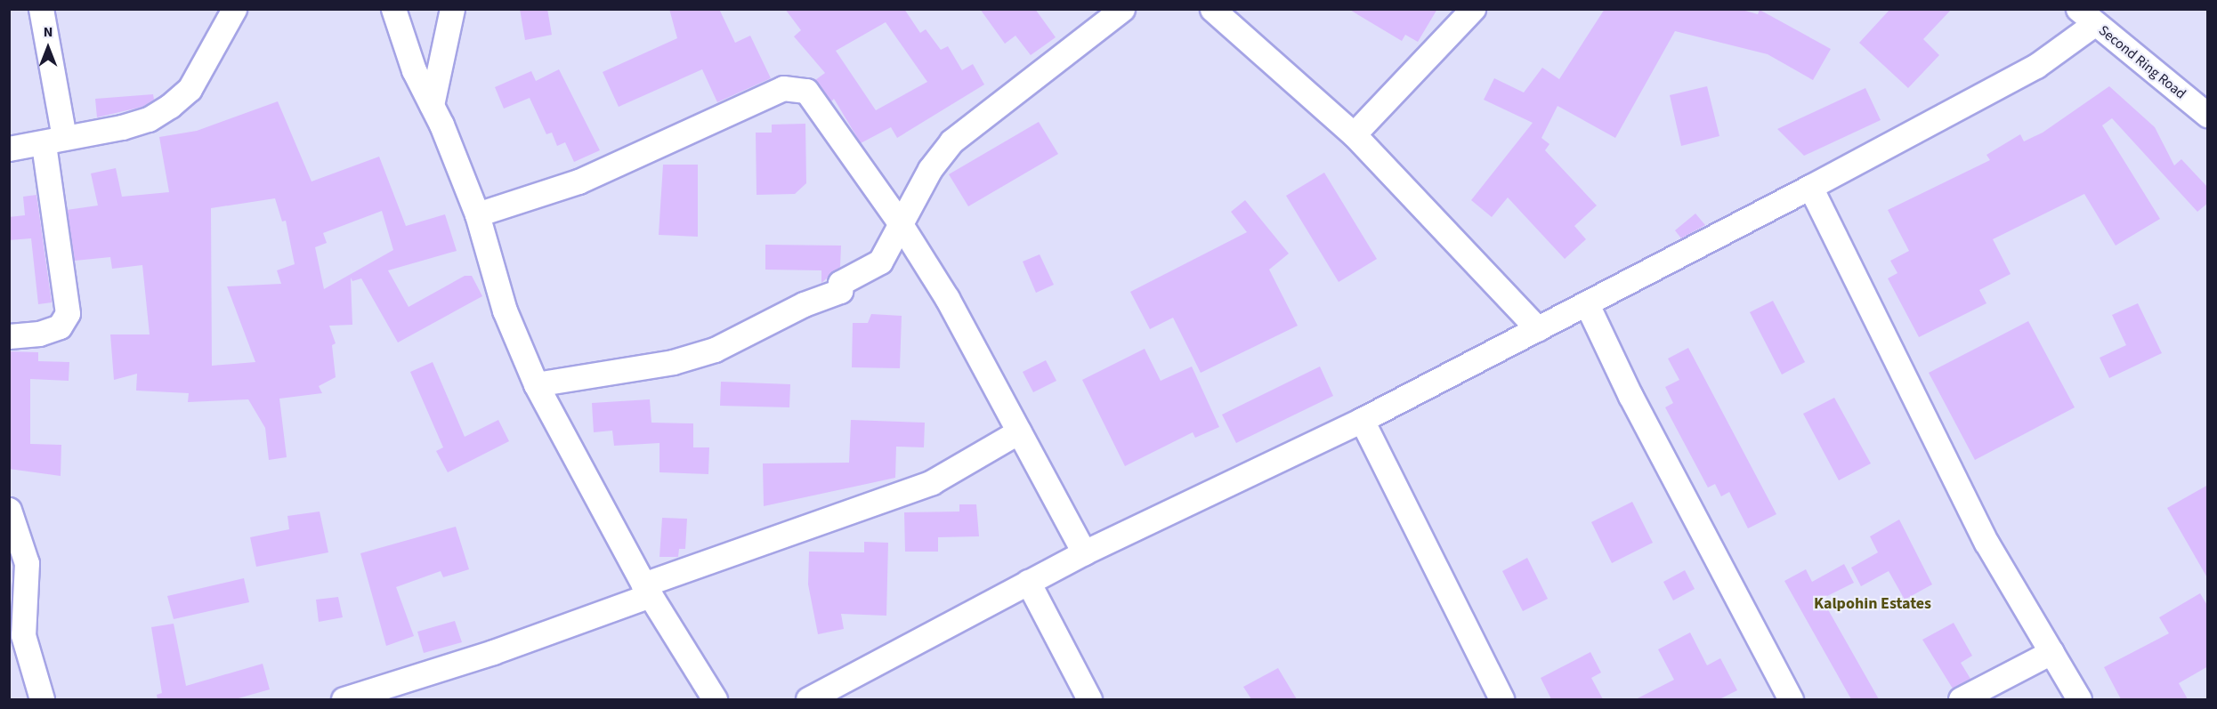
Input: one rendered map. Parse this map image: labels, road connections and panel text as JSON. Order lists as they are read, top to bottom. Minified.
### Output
{"streets":{"street":["Second Ring Road"]},"districts":["Kalpohin Estates"],"north":"top"}
